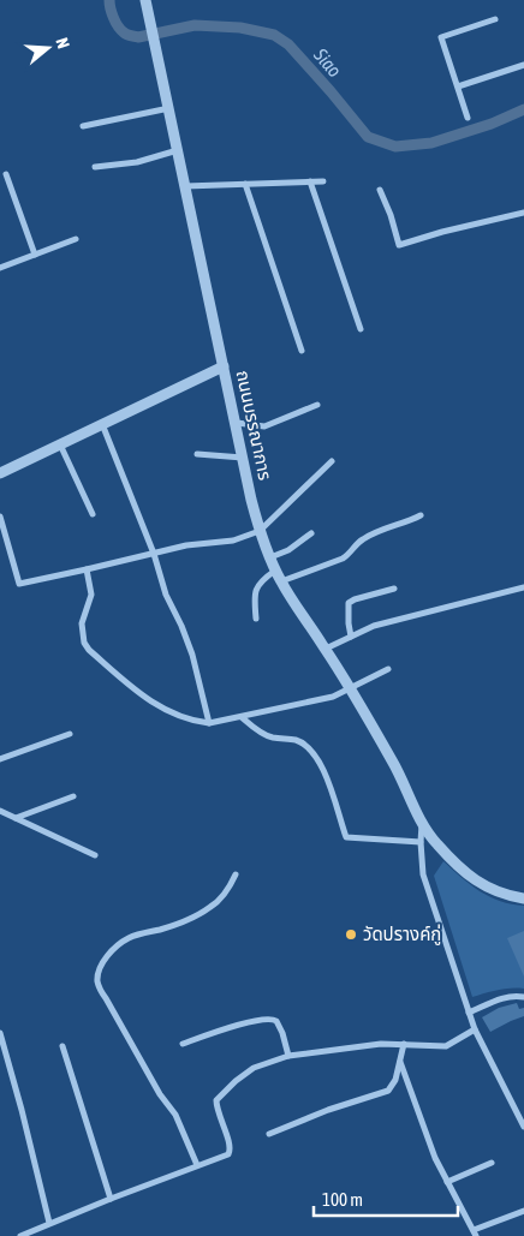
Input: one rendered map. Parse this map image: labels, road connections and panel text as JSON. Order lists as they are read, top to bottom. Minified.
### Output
{"streets":{"street":["ถนนบรรณาการ"]},"water":["Siao"],"places":["วัดปรางค์กู่"],"scale_bar":"100 m","north":"right"}
